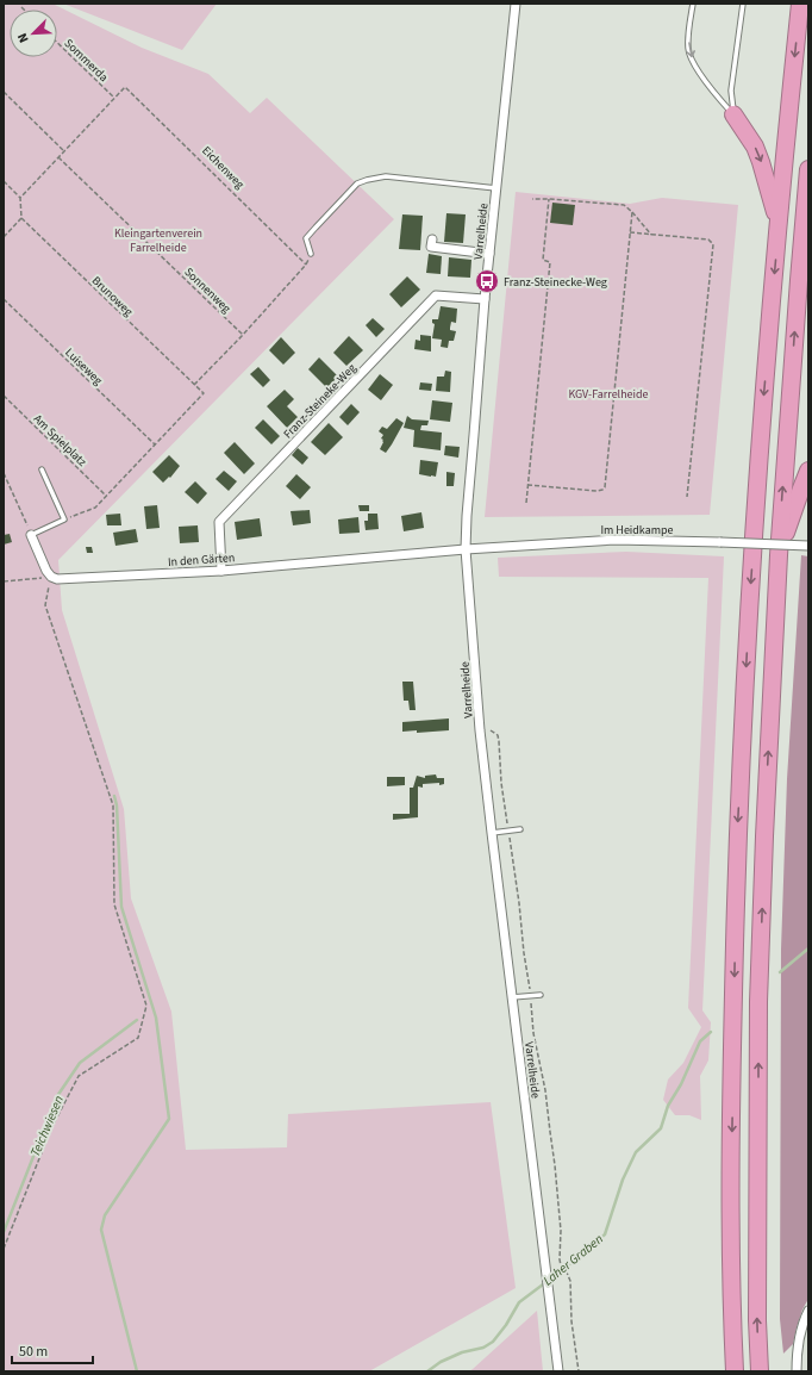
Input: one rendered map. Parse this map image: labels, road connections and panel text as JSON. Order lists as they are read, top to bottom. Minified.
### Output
{"streets":{"street":["Varrelheide","Franz-Steineke-Weg","Im Heidkampe","In den Gärten"],"path":["Sommerda","Eichenweg","Sonnenweg","Brunoweg","Luiseweg","Am Spielplatz"]},"crossings":[["Sommerda","Eichenweg"],["Eichenweg","Sonnenweg"],["Varrelheide","Franz-Steineke-Weg"],["Varrelheide","Im Heidkampe"],["Varrelheide","In den Gärten"],["Franz-Steineke-Weg","In den Gärten"],["Im Heidkampe","In den Gärten"]],"water":["Teichwiesen","Laher Graben"],"parks":["Kleingartenverein Farrelheide","KGV-Farrelheide"],"places":{"bus stop":["Franz-Steinecke-Weg"]},"scale_bar":"50 m","north":"bottom left"}
